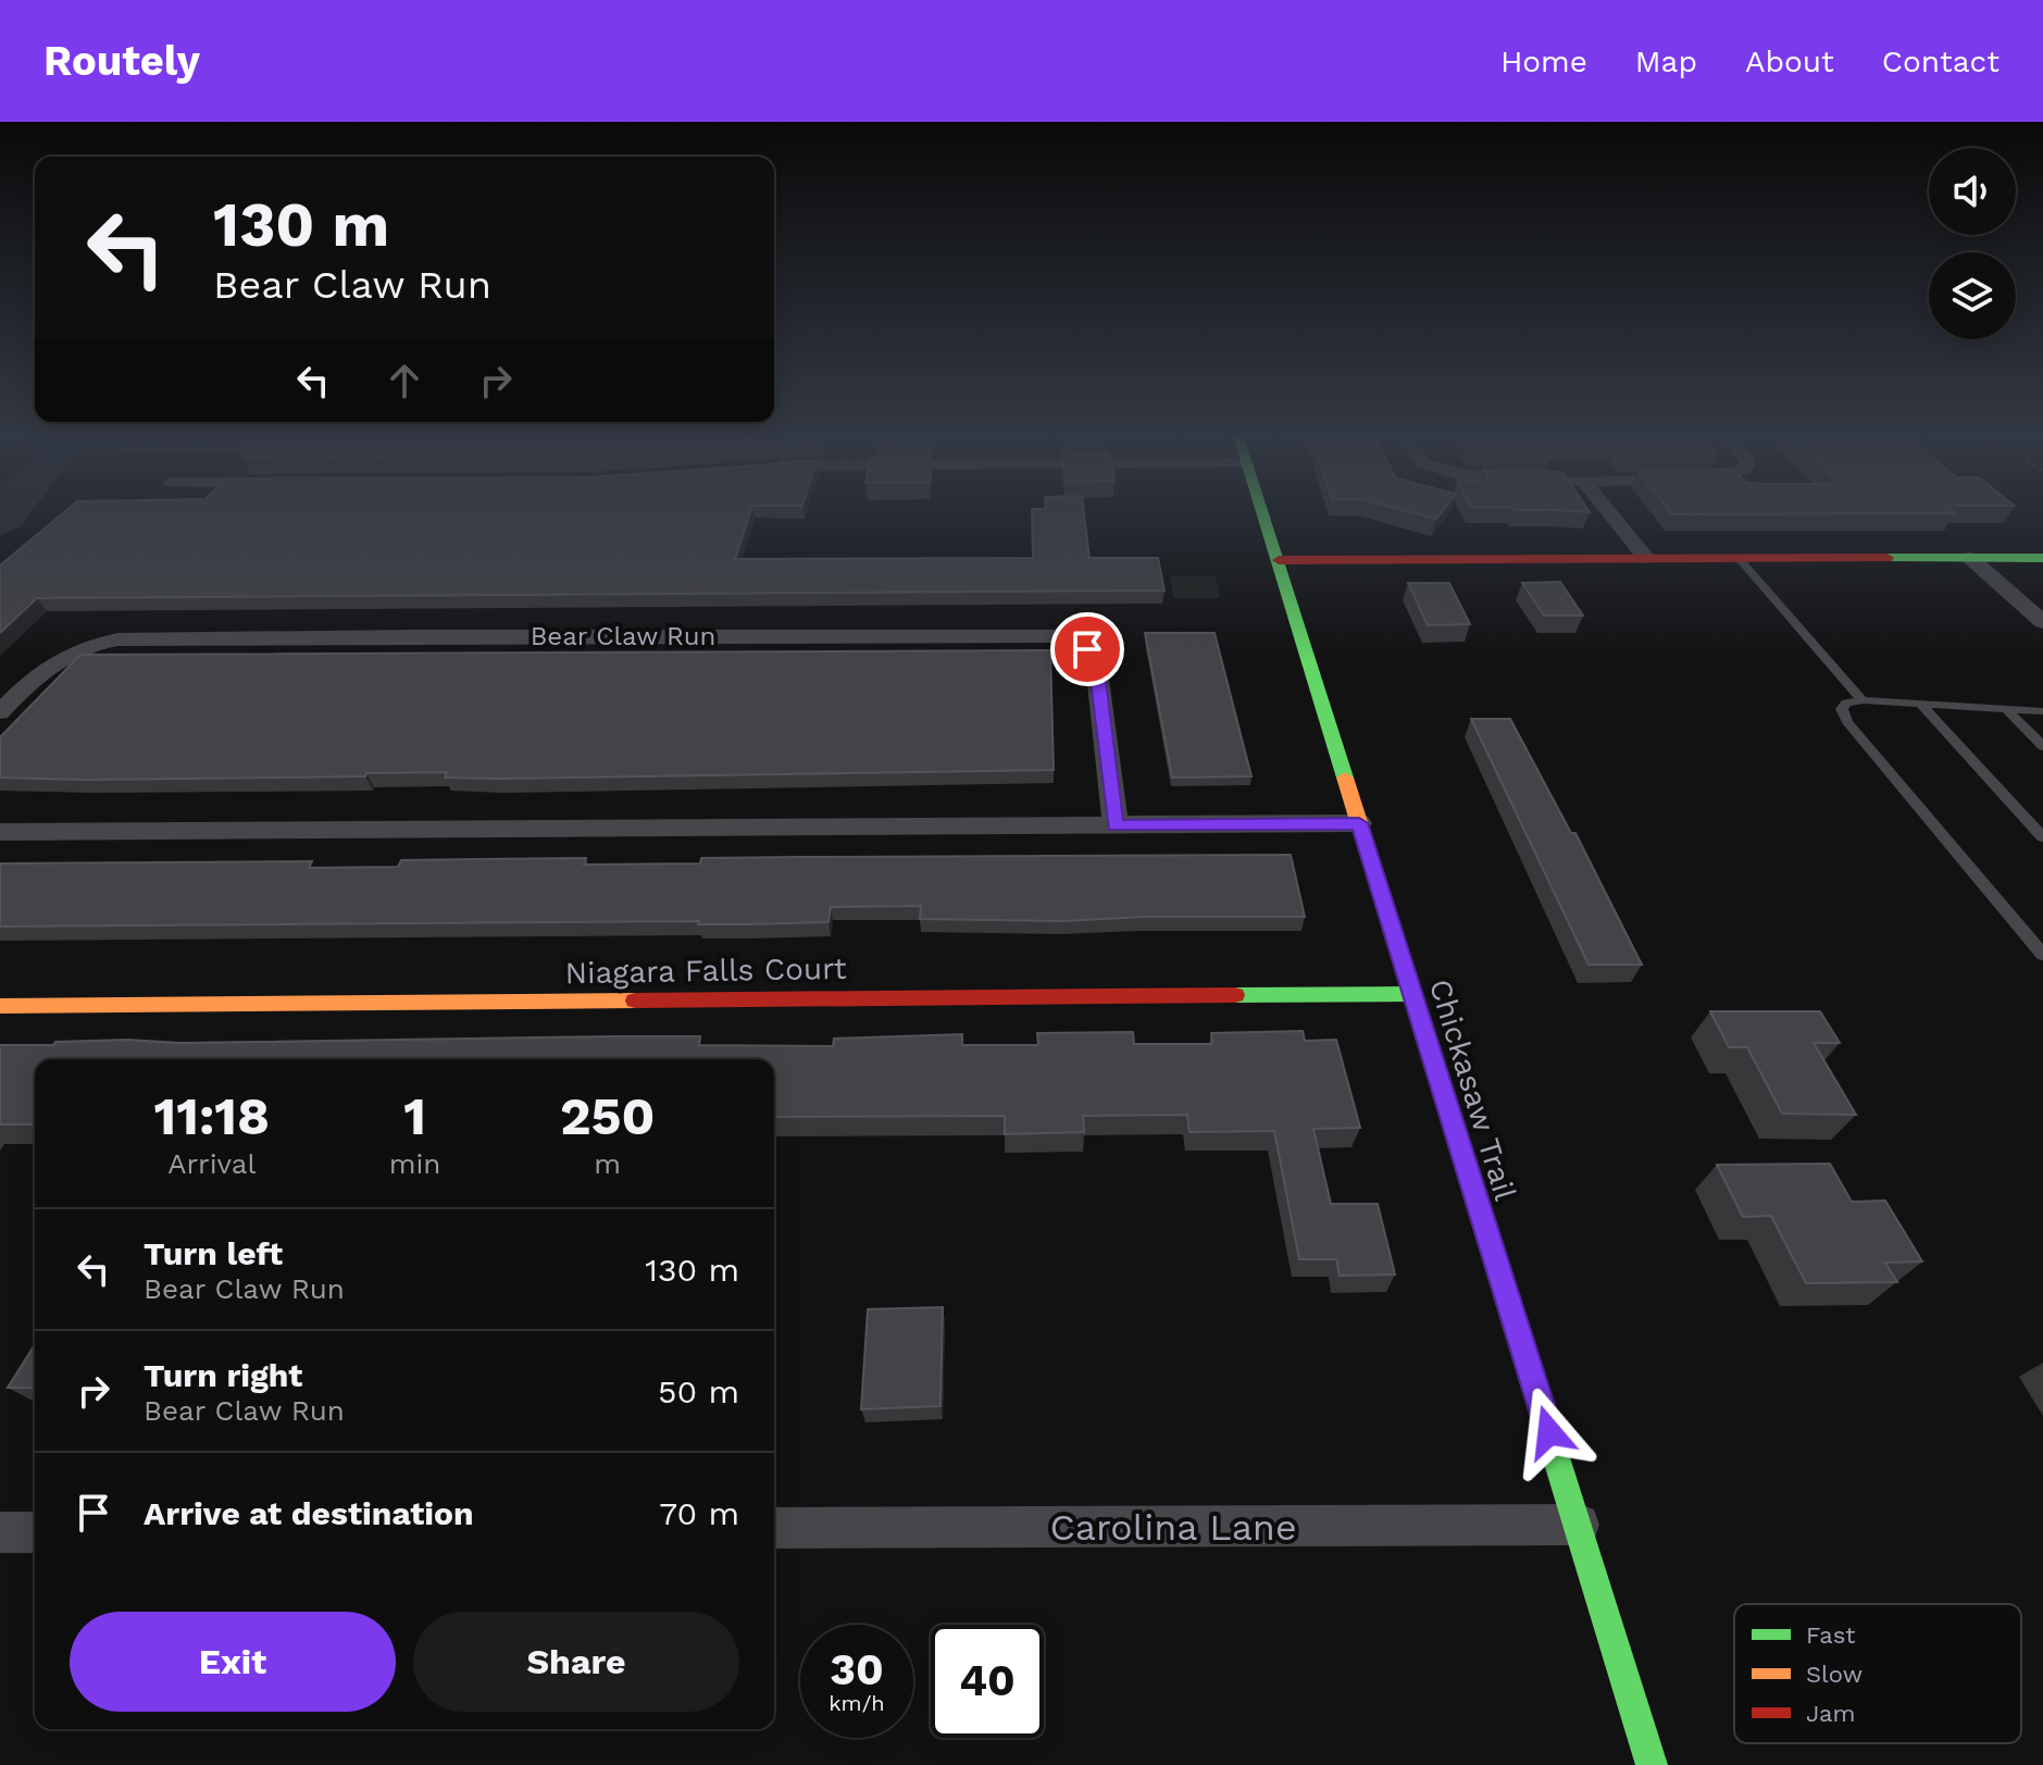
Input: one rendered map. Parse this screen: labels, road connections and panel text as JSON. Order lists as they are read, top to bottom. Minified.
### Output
{"streets":{"street":["Bear Claw Run","Niagara Falls Court","Chickasaw Trail","Carolina Lane"]},"crossings":[["Niagara Falls Court","Chickasaw Trail"],["Chickasaw Trail","Carolina Lane"]],"legend":["Fast","Slow","Jam"],"page":{"header":"Routely","nav":["Home","Map","About","Contact"],"turn":["130 m","Bear Claw Run"],"eta":["11:18","Arrival","1","min","250","m"],"list":[{"name":"Turn left","note":"Bear Claw Run","value":"130 m"},{"name":"Turn right","note":"Bear Claw Run","value":"50 m"},{"name":"Arrive at destination","value":"70 m"}],"buttons":["Exit","Share"],"speed":"30 km/h","limit":"40"}}
